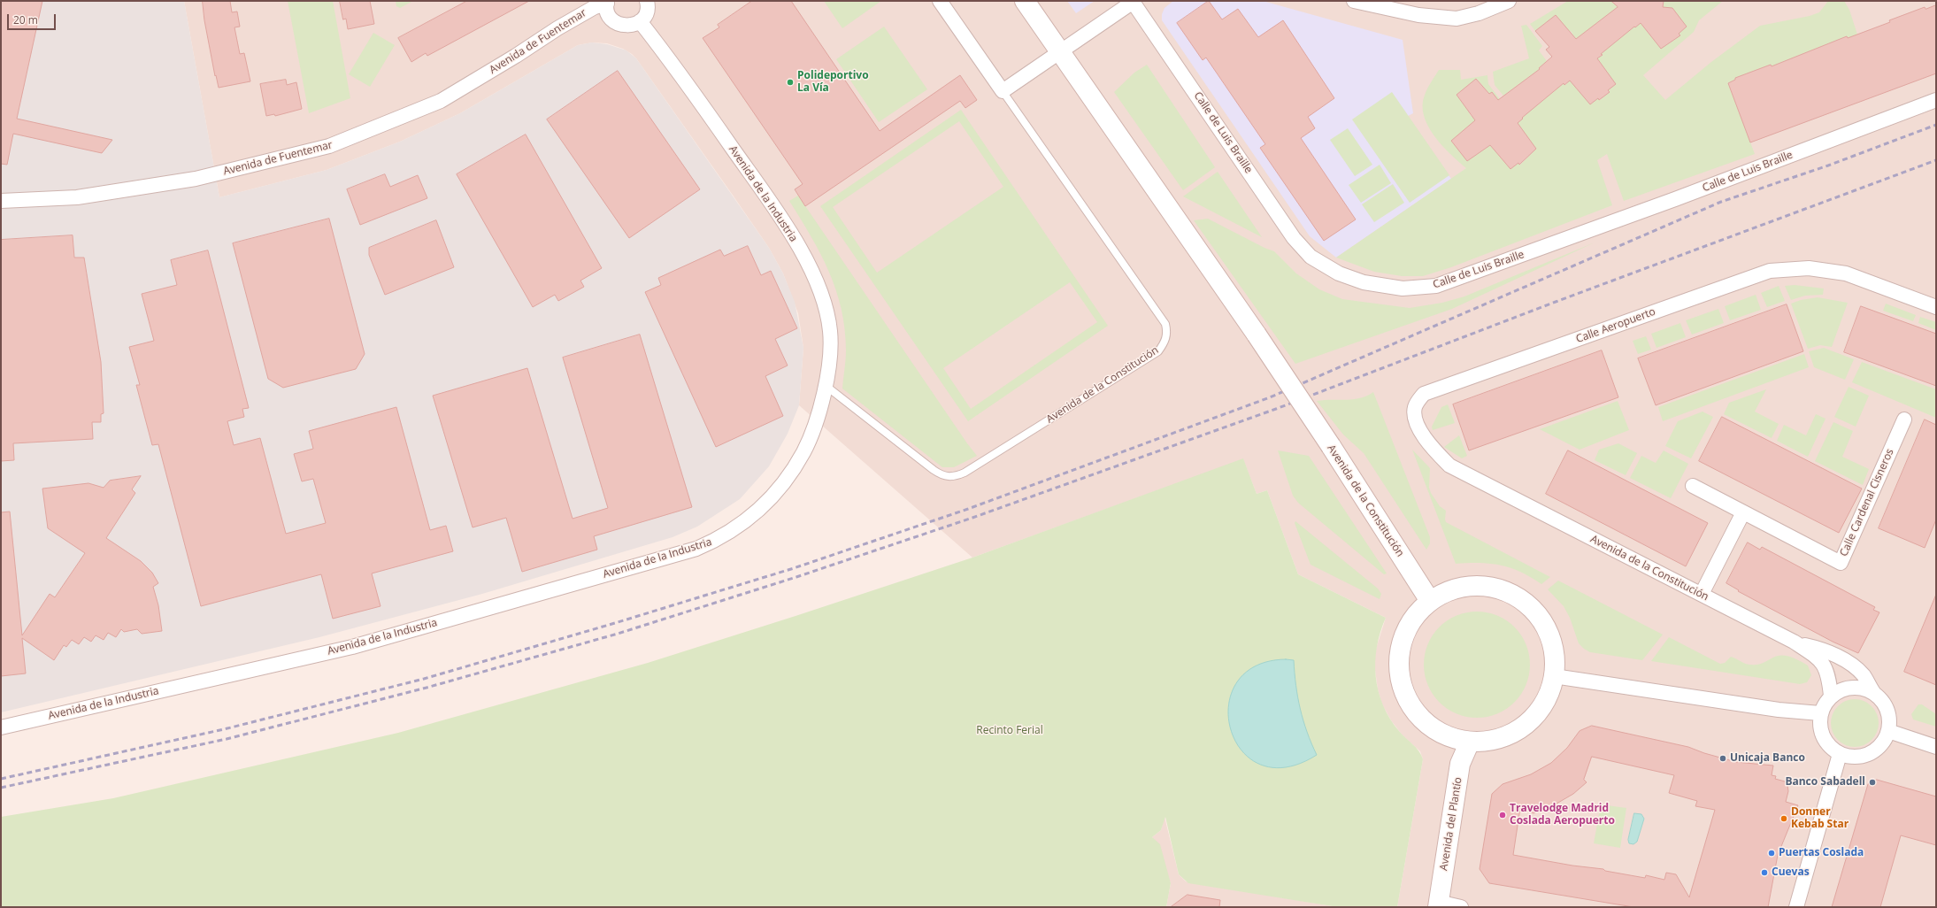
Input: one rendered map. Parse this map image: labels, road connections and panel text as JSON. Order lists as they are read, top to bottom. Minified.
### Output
{"streets":{"street":["Avenida de Fuentemar","Calle de Luis Braille","Avenida de la Industria","Calle Aeropuerto","Avenida de la Constitución","Calle Cardenal Cisneros","Avenida del Plantío"]},"crossings":[["Avenida de la Industria","Avenida de la Constitución"],["Calle Aeropuerto","Avenida de la Constitución"]],"parks":["Recinto Ferial"],"places":["Polideportivo La Vía","Unicaja Banco","Banco Sabadell","Travelodge Madrid Coslada Aeropuerto","Donner Kebab Star","Puertas Coslada","Cuevas"],"scale_bar":"20 m"}
